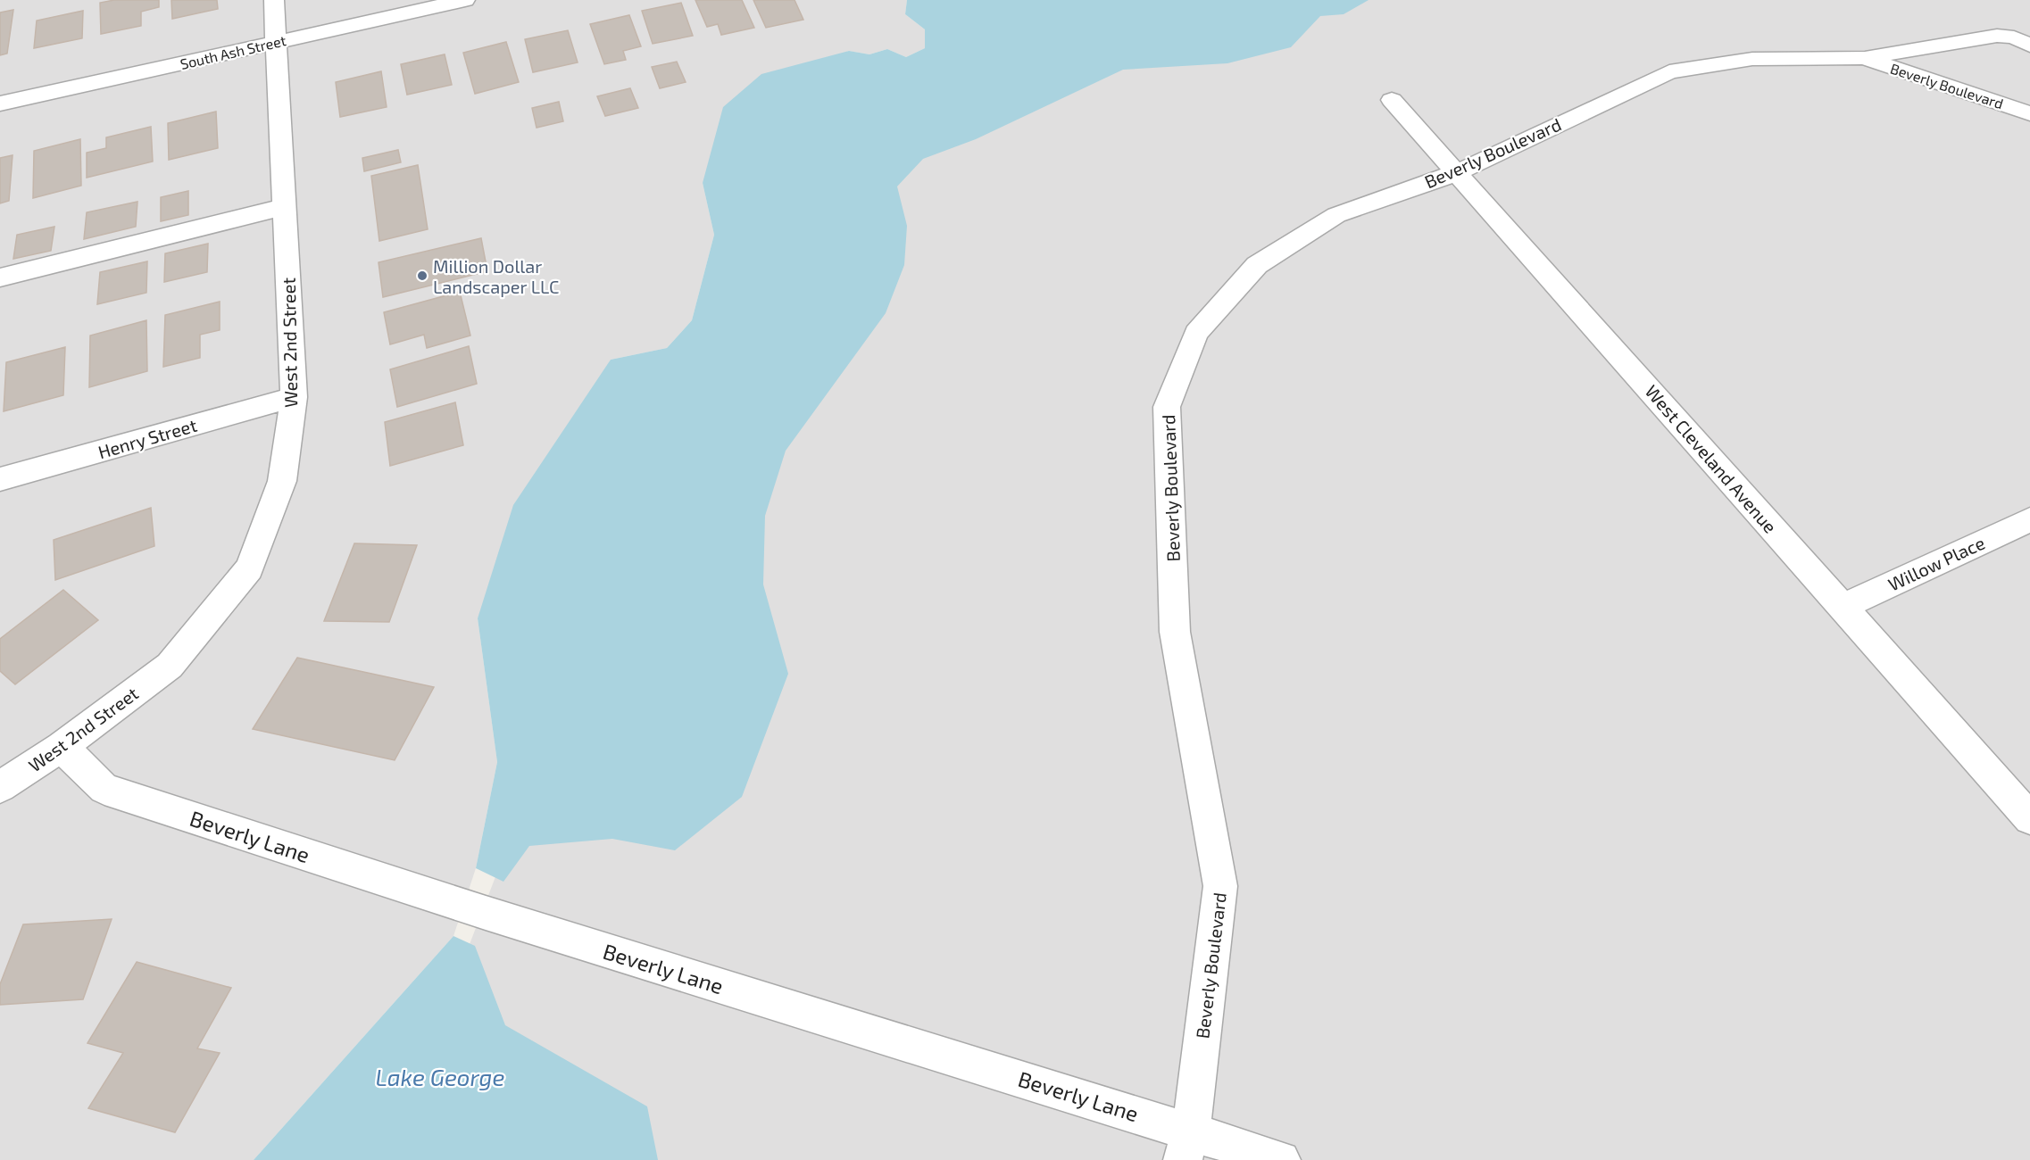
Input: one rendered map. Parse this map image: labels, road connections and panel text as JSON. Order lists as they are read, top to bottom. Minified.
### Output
{"streets":{"street":["South Ash Street","Beverly Boulevard","West 2nd Street","Henry Street","West Cleveland Avenue","Willow Place","Beverly Lane"]},"crossings":[["South Ash Street","West 2nd Street"],["Beverly Boulevard","West Cleveland Avenue"],["Beverly Boulevard","Beverly Lane"],["West 2nd Street","Henry Street"],["West 2nd Street","Beverly Lane"],["West Cleveland Avenue","Willow Place"]],"water":["Lake George"],"places":["Million Dollar Landscaper LLC"]}
